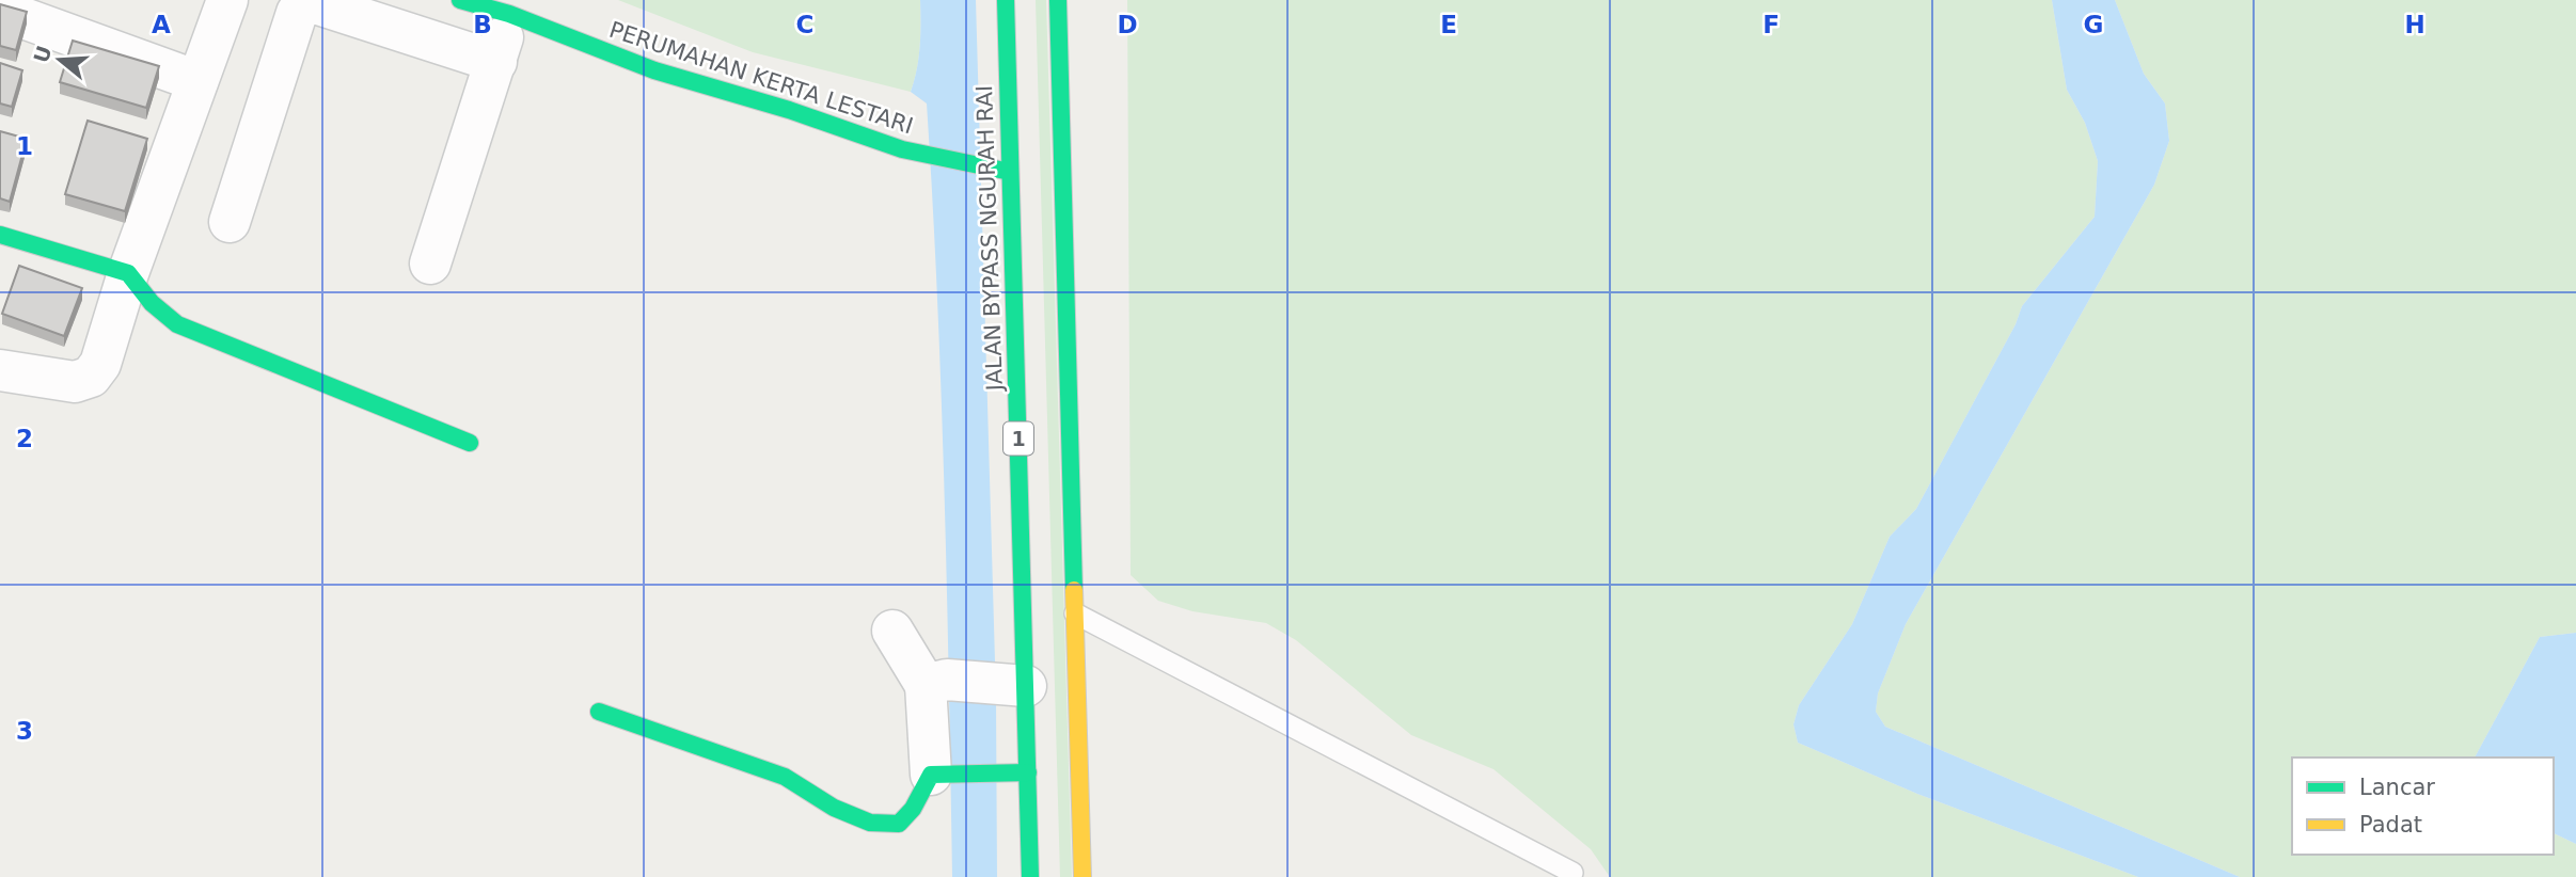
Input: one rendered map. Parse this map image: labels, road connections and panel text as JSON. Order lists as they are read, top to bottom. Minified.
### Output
{"streets":{"main road":["PERUMAHAN KERTA LESTARI","JALAN BYPASS NGURAH RAI","1"]},"crossings":[["PERUMAHAN KERTA LESTARI","JALAN BYPASS NGURAH RAI"]],"legend":["Lancar","Padat"],"north":"left","grid":{"columns":["A","B","C","D","E","F","G","H"],"rows":["1","2","3"]}}
